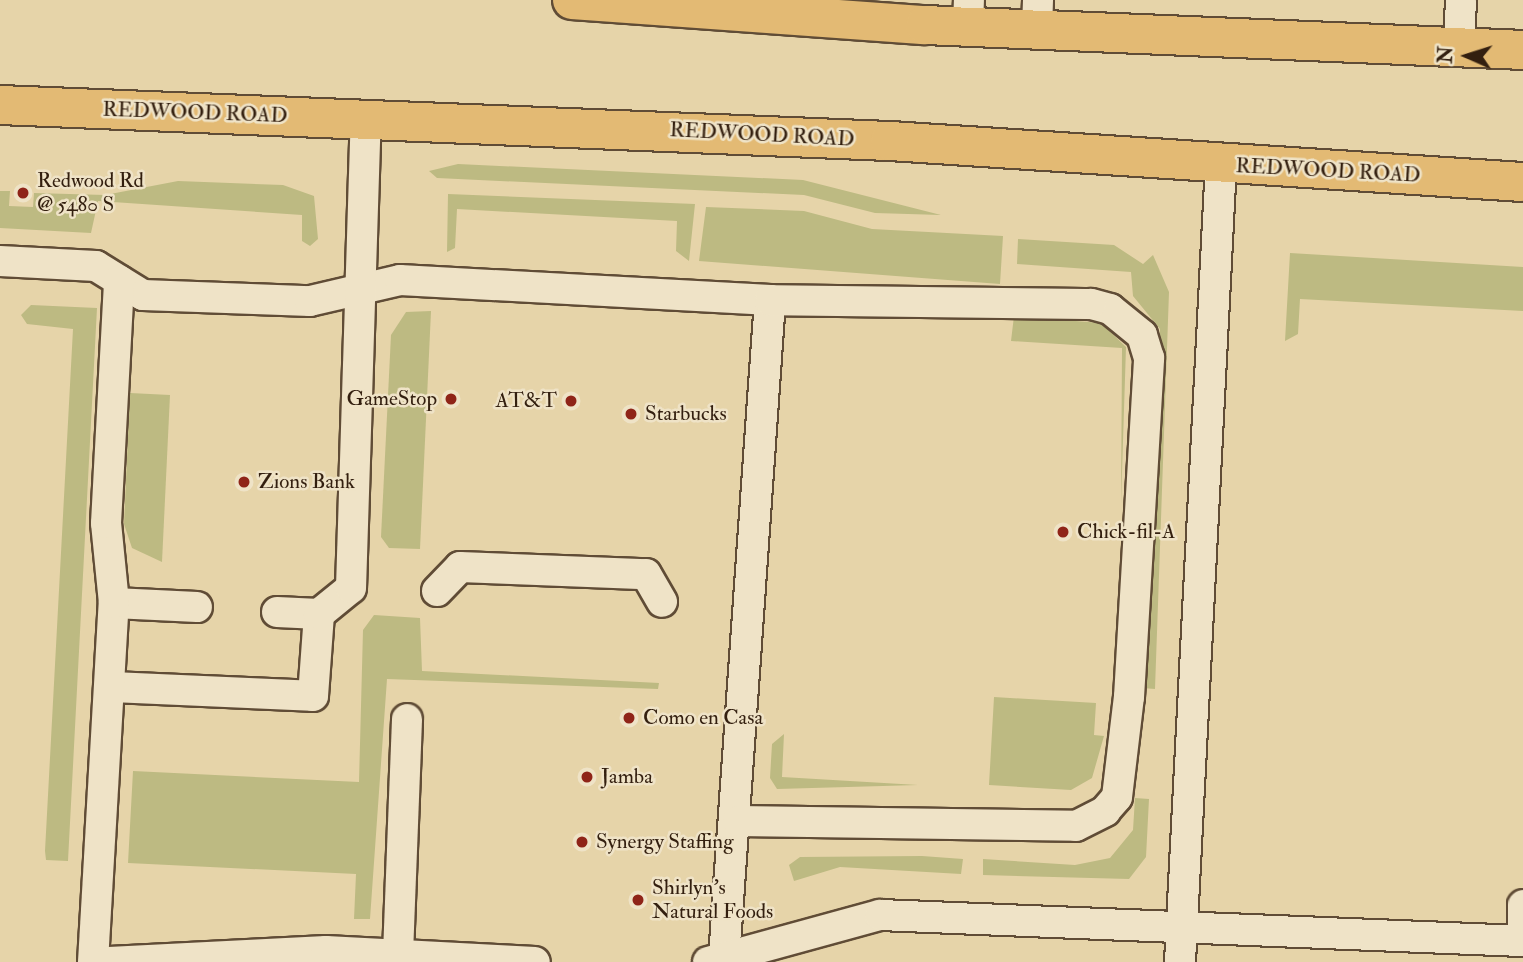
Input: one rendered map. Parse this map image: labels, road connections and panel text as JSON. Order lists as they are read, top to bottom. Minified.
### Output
{"streets":{"main road":["REDWOOD ROAD"]},"places":["Redwood Rd @ 5480 S","GameStop","AT&T","Starbucks","Zions Bank","Chick-fil-A","Como en Casa","Jamba","Synergy Staffing","Shirlyn's Natural Foods"],"north":"left"}
